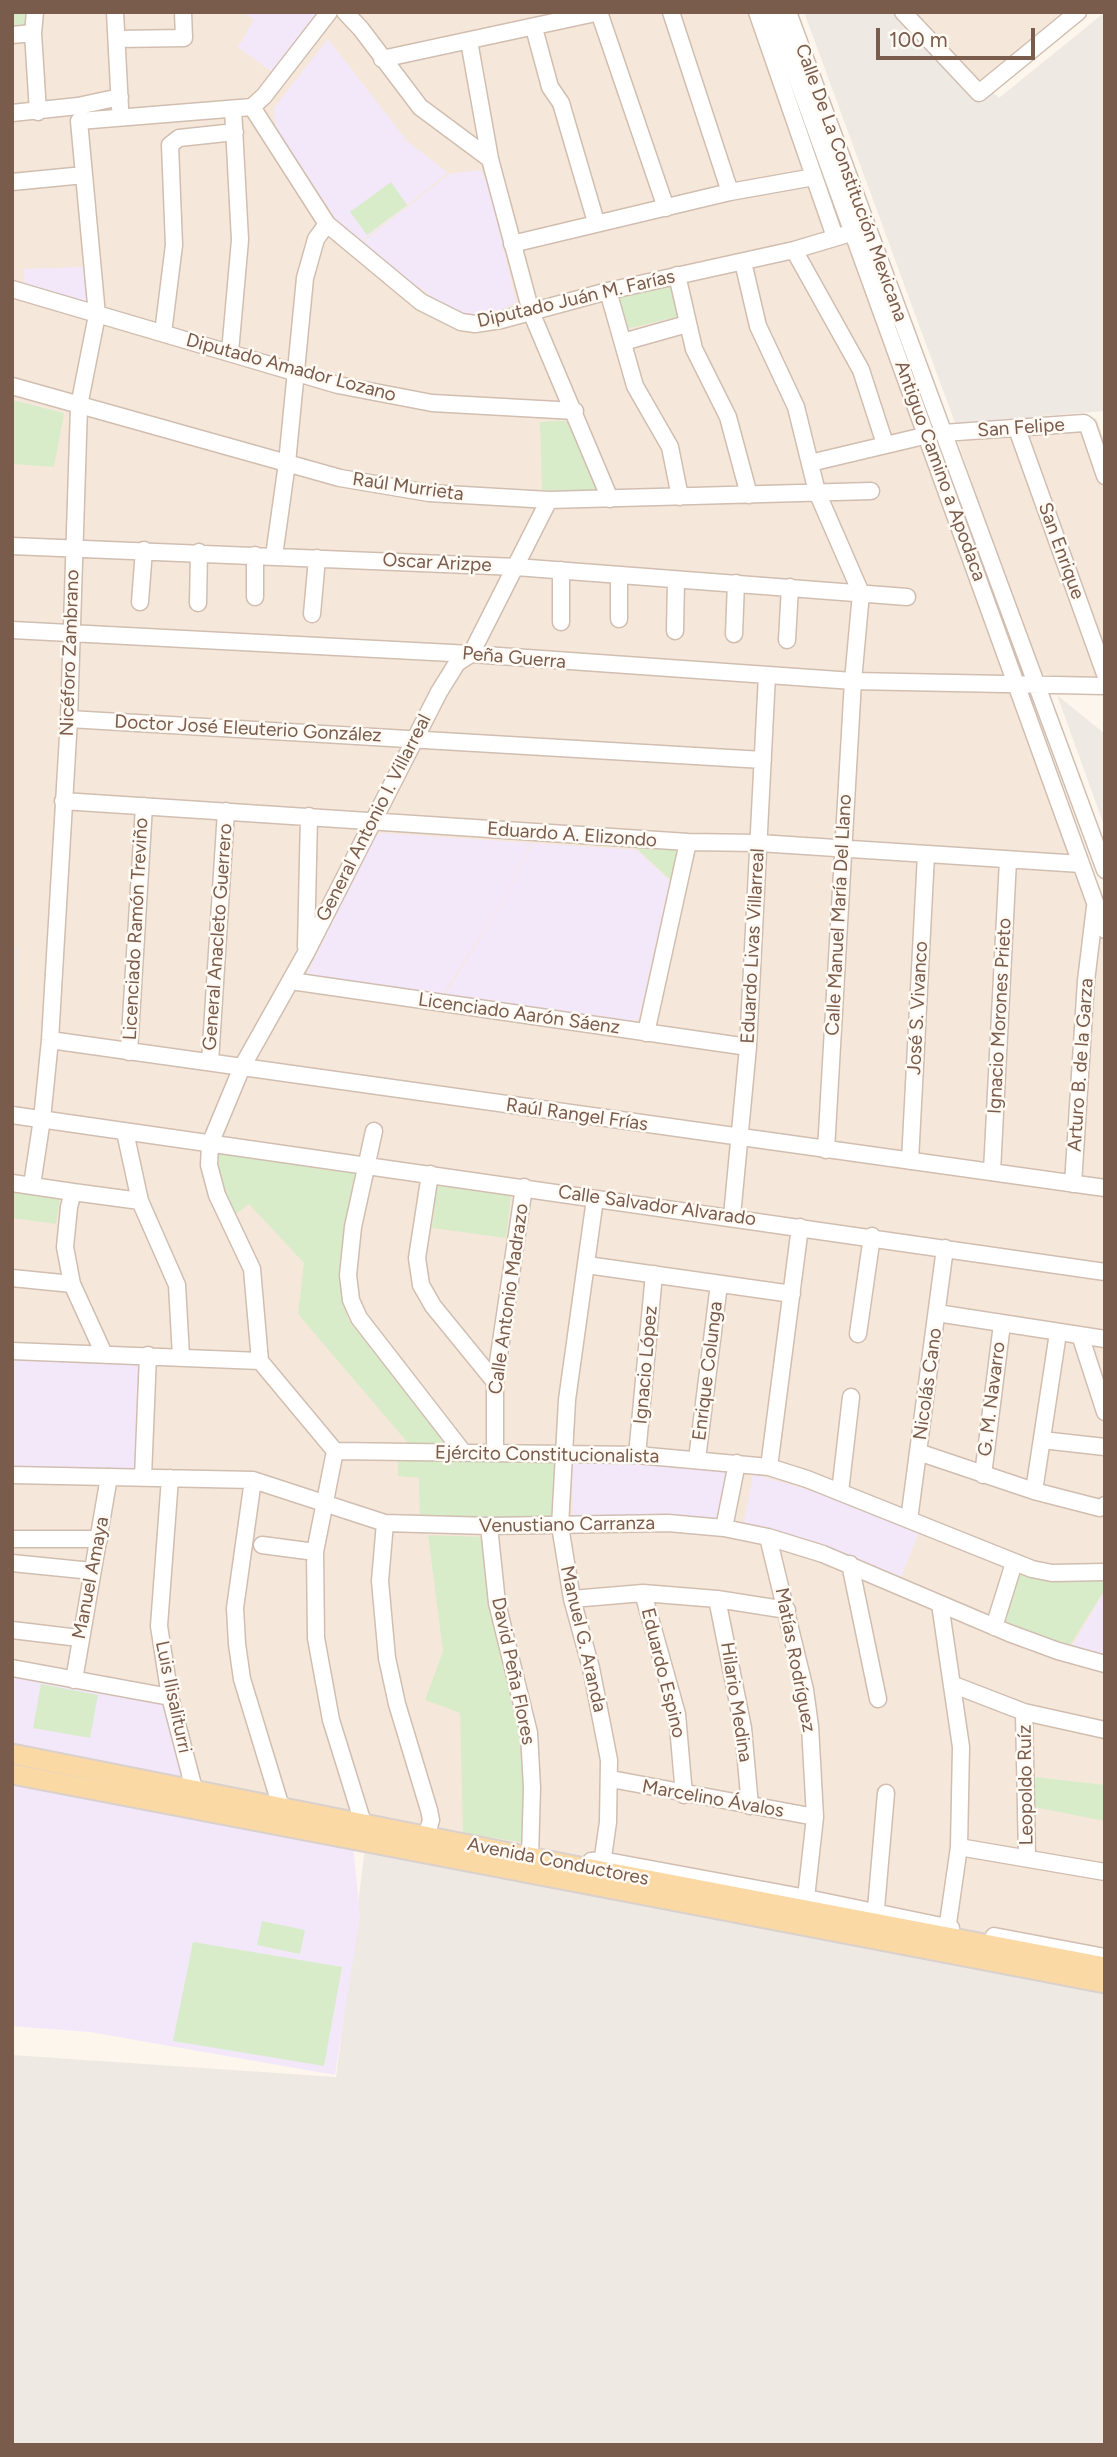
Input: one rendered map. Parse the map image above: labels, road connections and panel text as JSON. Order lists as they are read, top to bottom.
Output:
{
  "streets": {
    "main road": ["Avenida Conductores"],
    "street": [
      "Calle De La Constitución Mexicana",
      "Diputado Juán M. Farías",
      "Diputado Amador Lozano",
      "San Felipe",
      "Antiguo Camino a Apodaca",
      "Raúl Murrieta",
      "San Enrique",
      "Oscar Arizpe",
      "Nicéforo Zambrano",
      "Peña Guerra",
      "Doctor José Eleuterio González",
      "General Antonio I. Villarreal",
      "Eduardo A. Elizondo",
      "Calle Manuel María Del Llano",
      "Licenciado Ramón Treviño",
      "General Anacleto Guerrero",
      "Eduardo Livas Villarreal",
      "José S. Vivanco",
      "Licenciado Aarón Sáenz",
      "Ignacio Morones Prieto",
      "Arturo B. de la Garza",
      "Raúl Rangel Frías",
      "Calle Salvador Alvarado",
      "Calle Antonio Madrazo",
      "Ignacio López",
      "Enrique Colunga",
      "Nicolás Cano",
      "G. M. Navarro",
      "Ejército Constitucionalista",
      "Venustiano Carranza",
      "Manuel Amaya",
      "Manuel G. Aranda",
      "Matías Rodríguez",
      "David Peña Flores",
      "Eduardo Espino",
      "Luis Ilisaliturri",
      "Hilario Medina",
      "Leopoldo Ruíz",
      "Marcelino Ávalos"
    ]
  },
  "crossings": [
    ["Calle De La Constitución Mexicana", "Diputado Juán M. Farías"],
    ["Calle De La Constitución Mexicana", "Antiguo Camino a Apodaca"],
    ["Diputado Juán M. Farías", "Antiguo Camino a Apodaca"],
    ["Diputado Amador Lozano", "Nicéforo Zambrano"],
    ["San Felipe", "Antiguo Camino a Apodaca"],
    ["San Felipe", "San Enrique"],
    ["Antiguo Camino a Apodaca", "Peña Guerra"],
    ["Antiguo Camino a Apodaca", "Eduardo A. Elizondo"],
    ["Antiguo Camino a Apodaca", "Arturo B. de la Garza"],
    ["Raúl Murrieta", "Nicéforo Zambrano"],
    ["Raúl Murrieta", "General Antonio I. Villarreal"],
    ["Oscar Arizpe", "Nicéforo Zambrano"],
    ["Oscar Arizpe", "General Antonio I. Villarreal"],
    ["Oscar Arizpe", "Calle Manuel María Del Llano"],
    ["Nicéforo Zambrano", "Peña Guerra"],
    ["Nicéforo Zambrano", "Doctor José Eleuterio González"],
    ["Nicéforo Zambrano", "Eduardo A. Elizondo"],
    ["Nicéforo Zambrano", "Raúl Rangel Frías"],
    ["Nicéforo Zambrano", "Calle Salvador Alvarado"],
    ["Peña Guerra", "General Antonio I. Villarreal"],
    ["Peña Guerra", "Calle Manuel María Del Llano"],
    ["Peña Guerra", "Eduardo Livas Villarreal"],
    ["Doctor José Eleuterio González", "General Antonio I. Villarreal"],
    ["Doctor José Eleuterio González", "Eduardo Livas Villarreal"],
    ["General Antonio I. Villarreal", "Eduardo A. Elizondo"],
    ["General Antonio I. Villarreal", "Licenciado Aarón Sáenz"],
    ["General Antonio I. Villarreal", "Raúl Rangel Frías"],
    ["General Antonio I. Villarreal", "Calle Salvador Alvarado"],
    ["Eduardo A. Elizondo", "Calle Manuel María Del Llano"],
    ["Eduardo A. Elizondo", "Licenciado Ramón Treviño"],
    ["Eduardo A. Elizondo", "General Anacleto Guerrero"],
    ["Eduardo A. Elizondo", "Eduardo Livas Villarreal"],
    ["Eduardo A. Elizondo", "José S. Vivanco"],
    ["Eduardo A. Elizondo", "Ignacio Morones Prieto"],
    ["Calle Manuel María Del Llano", "Raúl Rangel Frías"],
    ["Licenciado Ramón Treviño", "Raúl Rangel Frías"],
    ["General Anacleto Guerrero", "Raúl Rangel Frías"],
    ["Eduardo Livas Villarreal", "Licenciado Aarón Sáenz"],
    ["Eduardo Livas Villarreal", "Raúl Rangel Frías"],
    ["Eduardo Livas Villarreal", "Calle Salvador Alvarado"],
    ["José S. Vivanco", "Raúl Rangel Frías"],
    ["Ignacio Morones Prieto", "Raúl Rangel Frías"],
    ["Arturo B. de la Garza", "Raúl Rangel Frías"],
    ["Calle Salvador Alvarado", "Calle Antonio Madrazo"],
    ["Calle Salvador Alvarado", "Nicolás Cano"],
    ["Calle Salvador Alvarado", "Manuel G. Aranda"],
    ["Calle Antonio Madrazo", "Ejército Constitucionalista"],
    ["Ignacio López", "Ejército Constitucionalista"],
    ["Enrique Colunga", "Ejército Constitucionalista"],
    ["Nicolás Cano", "Ejército Constitucionalista"],
    ["Ejército Constitucionalista", "Manuel G. Aranda"],
    ["Venustiano Carranza", "Manuel Amaya"],
    ["Venustiano Carranza", "Manuel G. Aranda"],
    ["Venustiano Carranza", "Matías Rodríguez"],
    ["Venustiano Carranza", "David Peña Flores"],
    ["Venustiano Carranza", "Luis Ilisaliturri"],
    ["Manuel G. Aranda", "Marcelino Ávalos"],
    ["Manuel G. Aranda", "Avenida Conductores"],
    ["Matías Rodríguez", "Marcelino Ávalos"],
    ["Matías Rodríguez", "Avenida Conductores"],
    ["David Peña Flores", "Avenida Conductores"],
    ["Eduardo Espino", "Marcelino Ávalos"],
    ["Luis Ilisaliturri", "Avenida Conductores"],
    ["Hilario Medina", "Marcelino Ávalos"]
  ],
  "scale_bar": "100 m"
}
